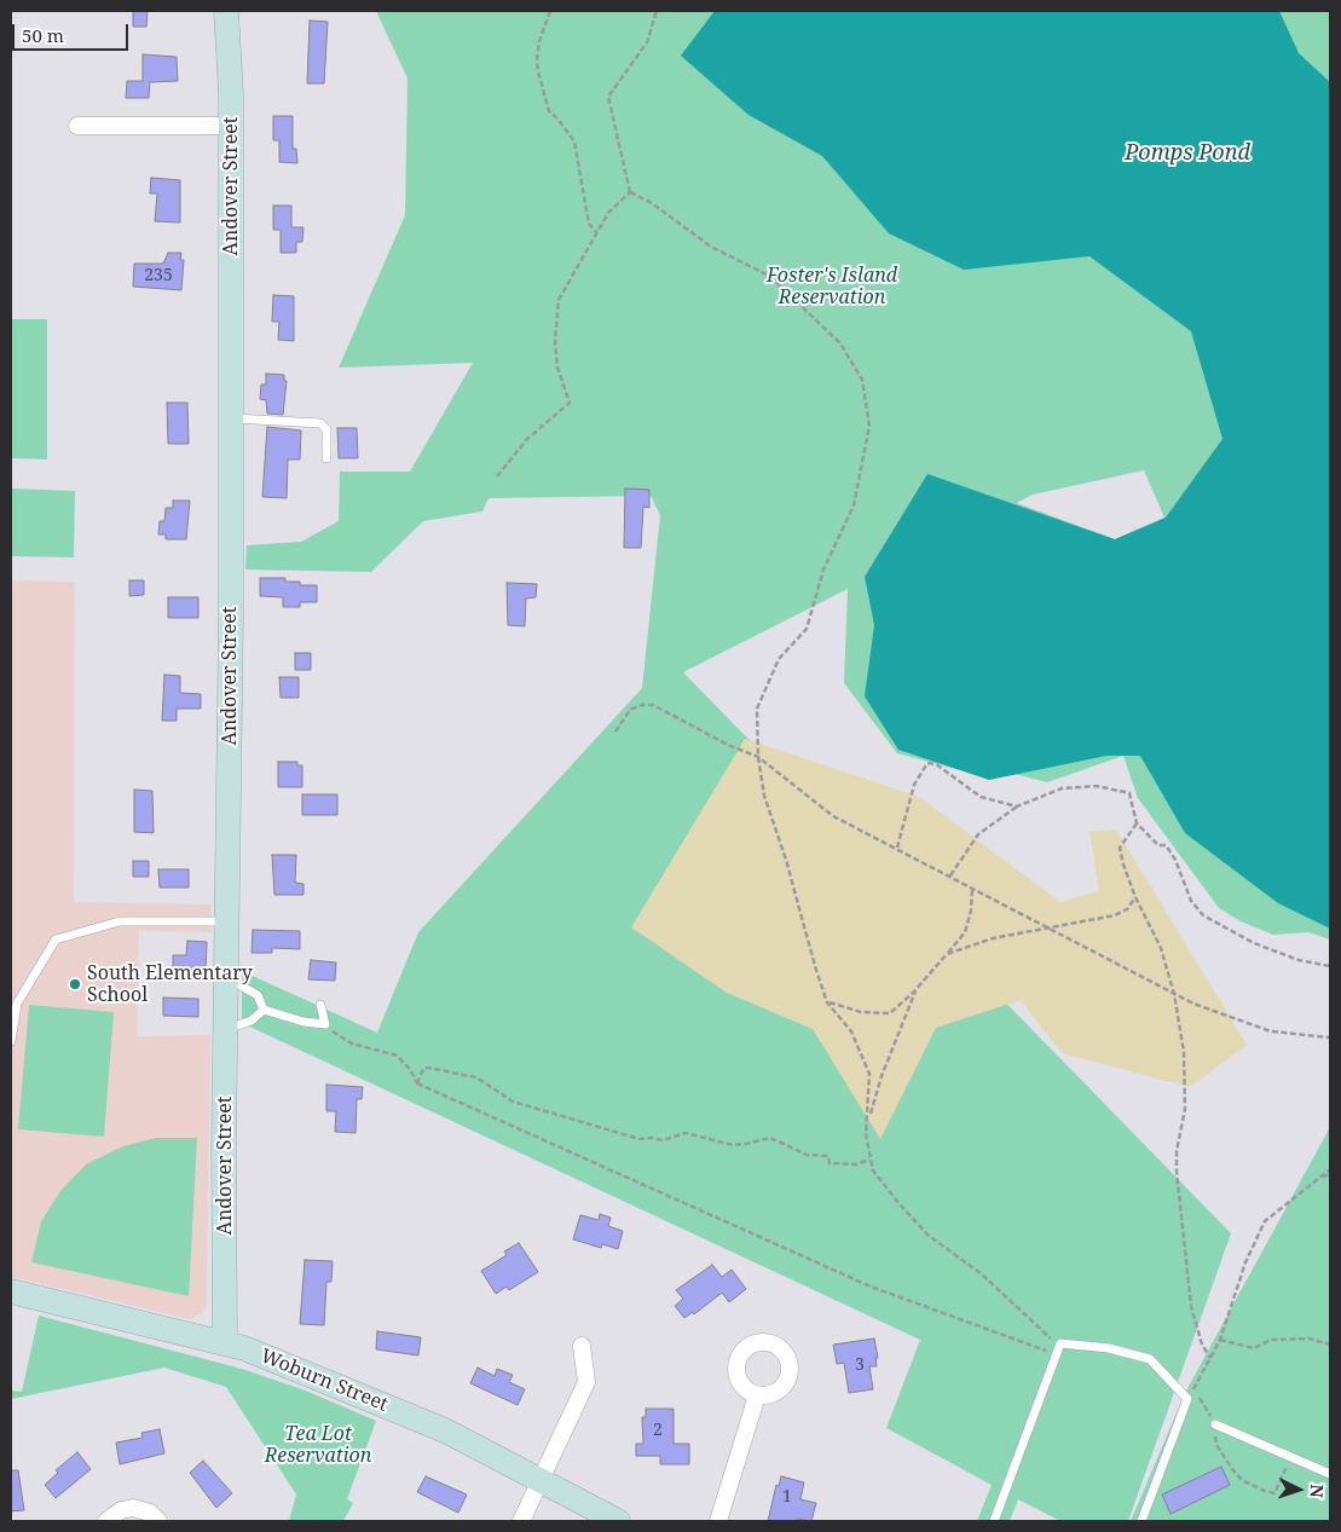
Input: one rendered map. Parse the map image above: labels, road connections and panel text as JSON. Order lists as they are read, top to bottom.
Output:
{
  "streets": {
    "street": ["Andover Street", "Woburn Street"]
  },
  "crossings": [
    ["Andover Street", "Woburn Street"]
  ],
  "water": ["Pomps Pond"],
  "parks": ["Foster's Island Reservation", "Tea Lot Reservation"],
  "places": ["South Elementary School"],
  "house_numbers": [
    "235",
    "3",
    "2",
    "1"
  ],
  "scale_bar": "50 m",
  "north": "right"
}
